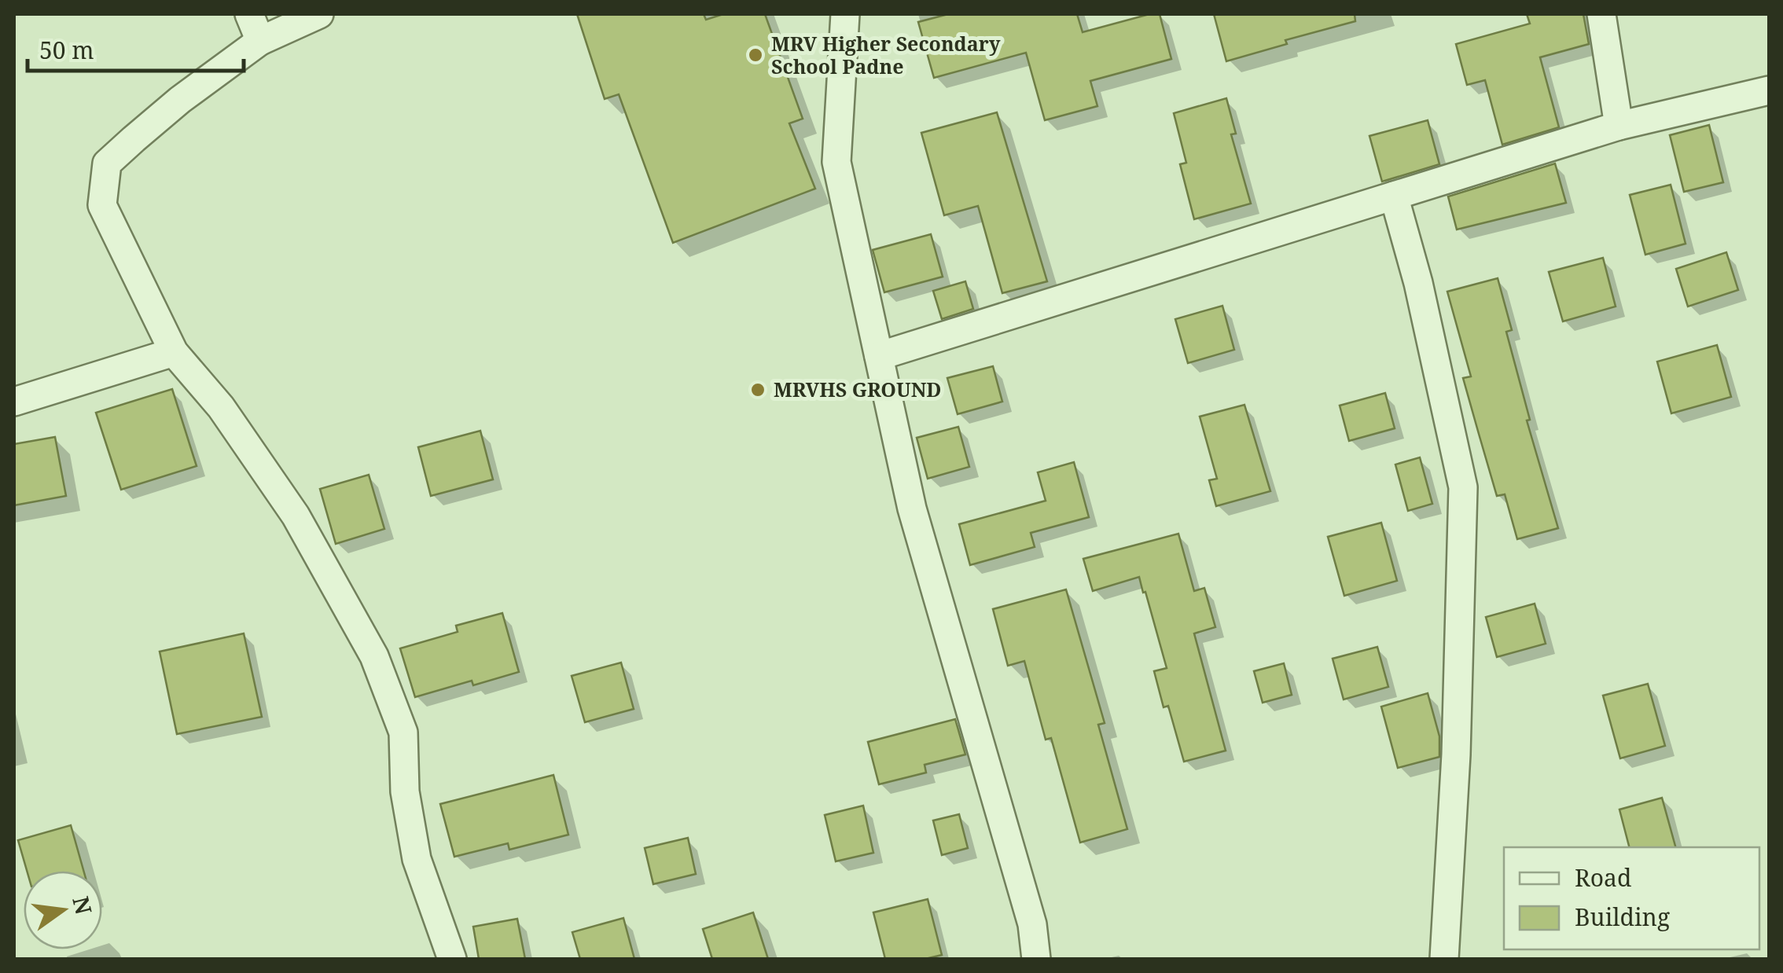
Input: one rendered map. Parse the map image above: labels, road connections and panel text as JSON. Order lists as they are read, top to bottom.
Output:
{
  "places": ["MRV Higher Secondary School Padne", "MRVHS GROUND"],
  "legend": ["Road", "Building"],
  "scale_bar": "50 m",
  "north": "right"
}
